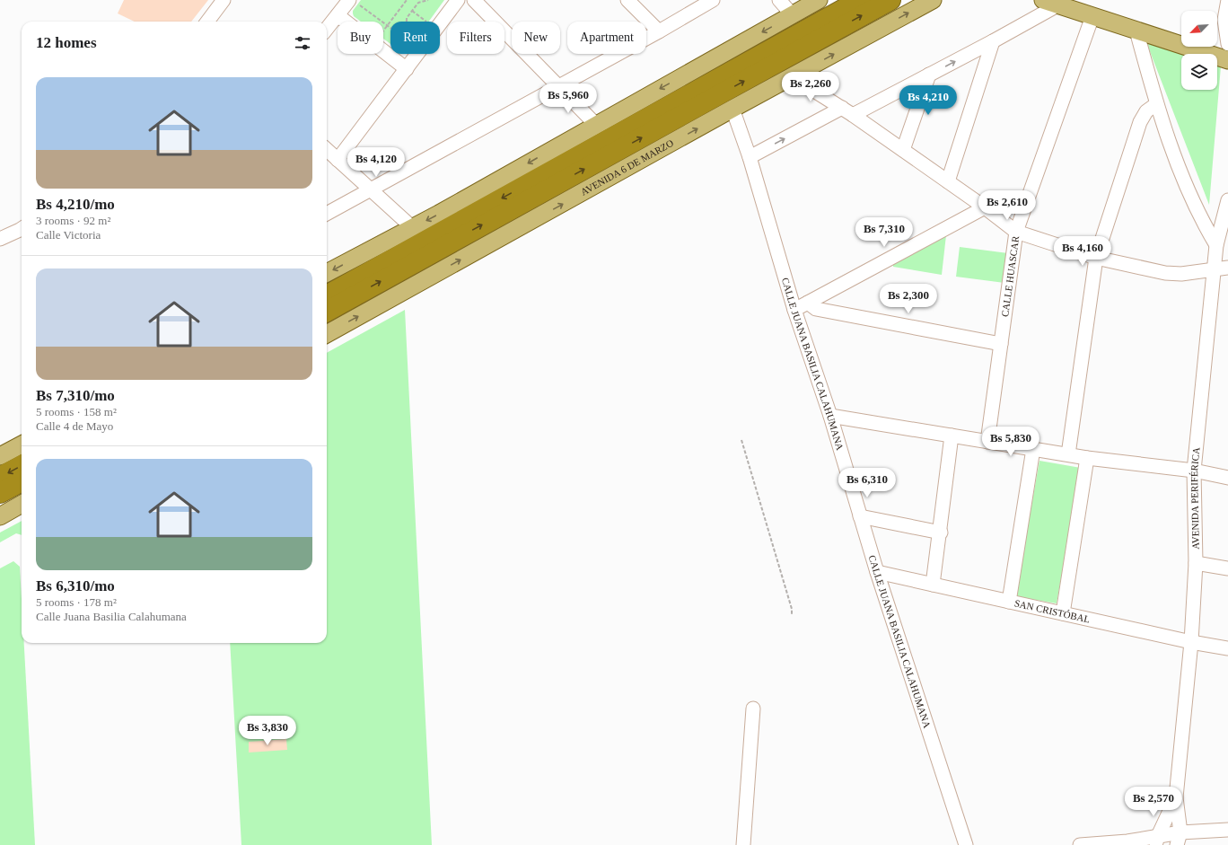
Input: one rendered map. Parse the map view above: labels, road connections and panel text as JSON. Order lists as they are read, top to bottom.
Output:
{
  "streets": {
    "highway": ["AVENIDA 6 DE MARZO"],
    "street": [
      "CALLE HUASCAR",
      "CALLE JUANA BASILIA CALAHUMANA",
      "AVENIDA PERIFÉRICA",
      "SAN CRISTÓBAL"
    ]
  },
  "crossings": [
    ["AVENIDA 6 DE MARZO", "CALLE JUANA BASILIA CALAHUMANA"],
    ["CALLE JUANA BASILIA CALAHUMANA", "SAN CRISTÓBAL"],
    ["AVENIDA PERIFÉRICA", "SAN CRISTÓBAL"]
  ],
  "north": "bottom left",
  "page": {
    "chip": [
      "Buy",
      "Rent",
      "Filters",
      "New",
      "Apartment"
    ],
    "heading": "12 homes",
    "list": [
      {
        "name": "Bs 4,210/mo",
        "note": "3 rooms · 92 m² · Calle Victoria"
      },
      {
        "name": "Bs 7,310/mo",
        "note": "5 rooms · 158 m² · Calle 4 de Mayo"
      },
      {
        "name": "Bs 6,310/mo",
        "note": "5 rooms · 178 m² · Calle Juana Basilia Calahumana"
      }
    ],
    "price": [
      "Bs 2,260",
      "Bs 5,960",
      "Bs 4,210",
      "Bs 4,120",
      "Bs 2,610",
      "Bs 7,310",
      "Bs 4,160",
      "Bs 2,300",
      "Bs 5,830",
      "Bs 6,310",
      "Bs 3,830",
      "Bs 2,570"
    ]
  }
}
